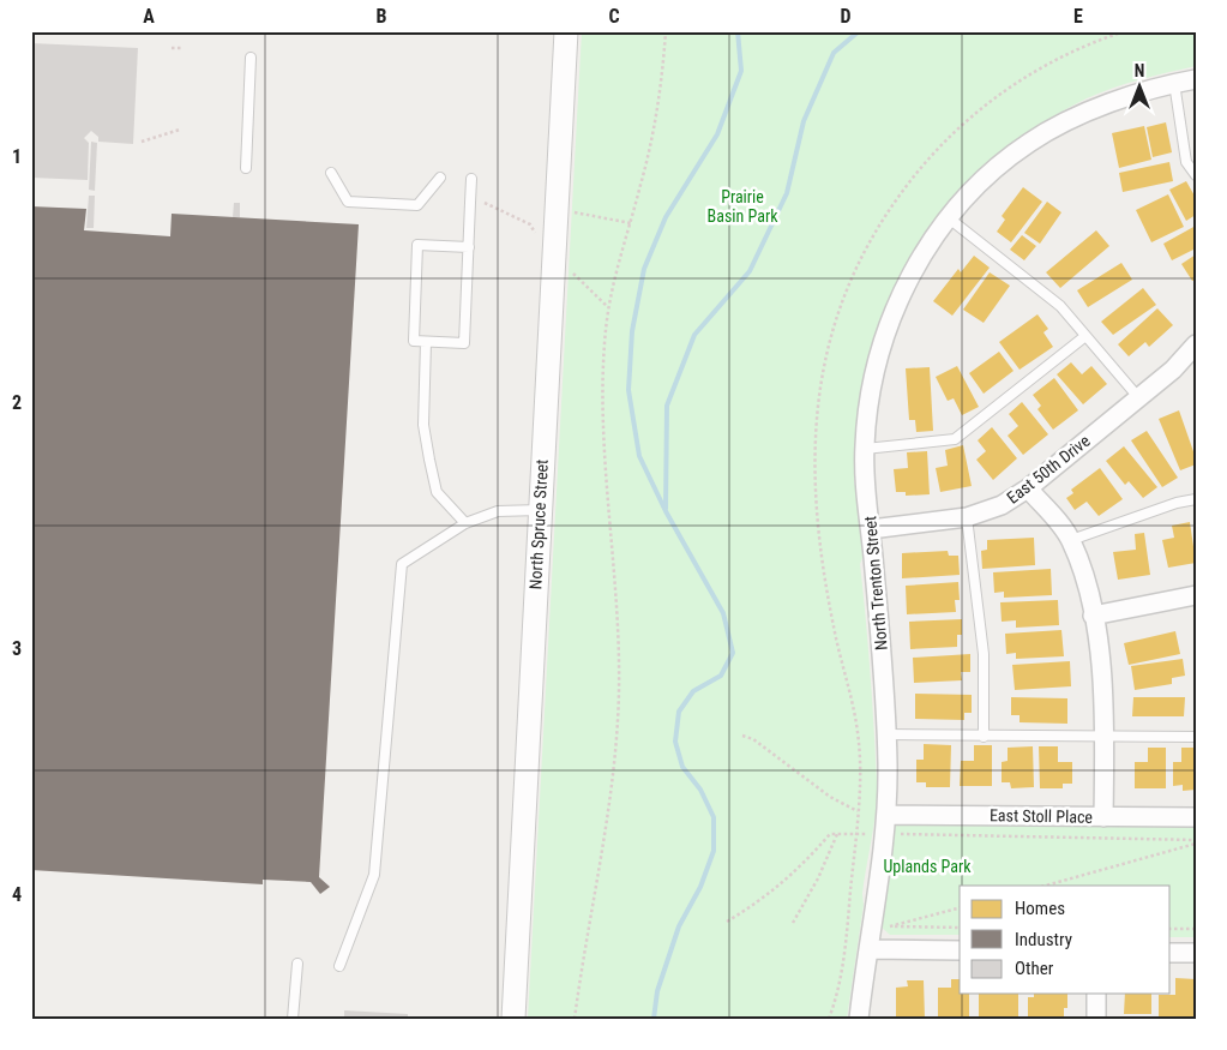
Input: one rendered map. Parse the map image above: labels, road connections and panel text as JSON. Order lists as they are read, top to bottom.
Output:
{
  "streets": {
    "street": [
      "East 50th Drive",
      "North Spruce Street",
      "North Trenton Street",
      "East Stoll Place"
    ]
  },
  "crossings": [
    ["East 50th Drive", "North Trenton Street"],
    ["North Trenton Street", "East Stoll Place"]
  ],
  "parks": ["Prairie Basin Park", "Uplands Park"],
  "legend": ["Homes", "Industry", "Other"],
  "north": "top",
  "grid": {
    "columns": [
      "A",
      "B",
      "C",
      "D",
      "E"
    ],
    "rows": [
      "1",
      "2",
      "3",
      "4"
    ]
  }
}
